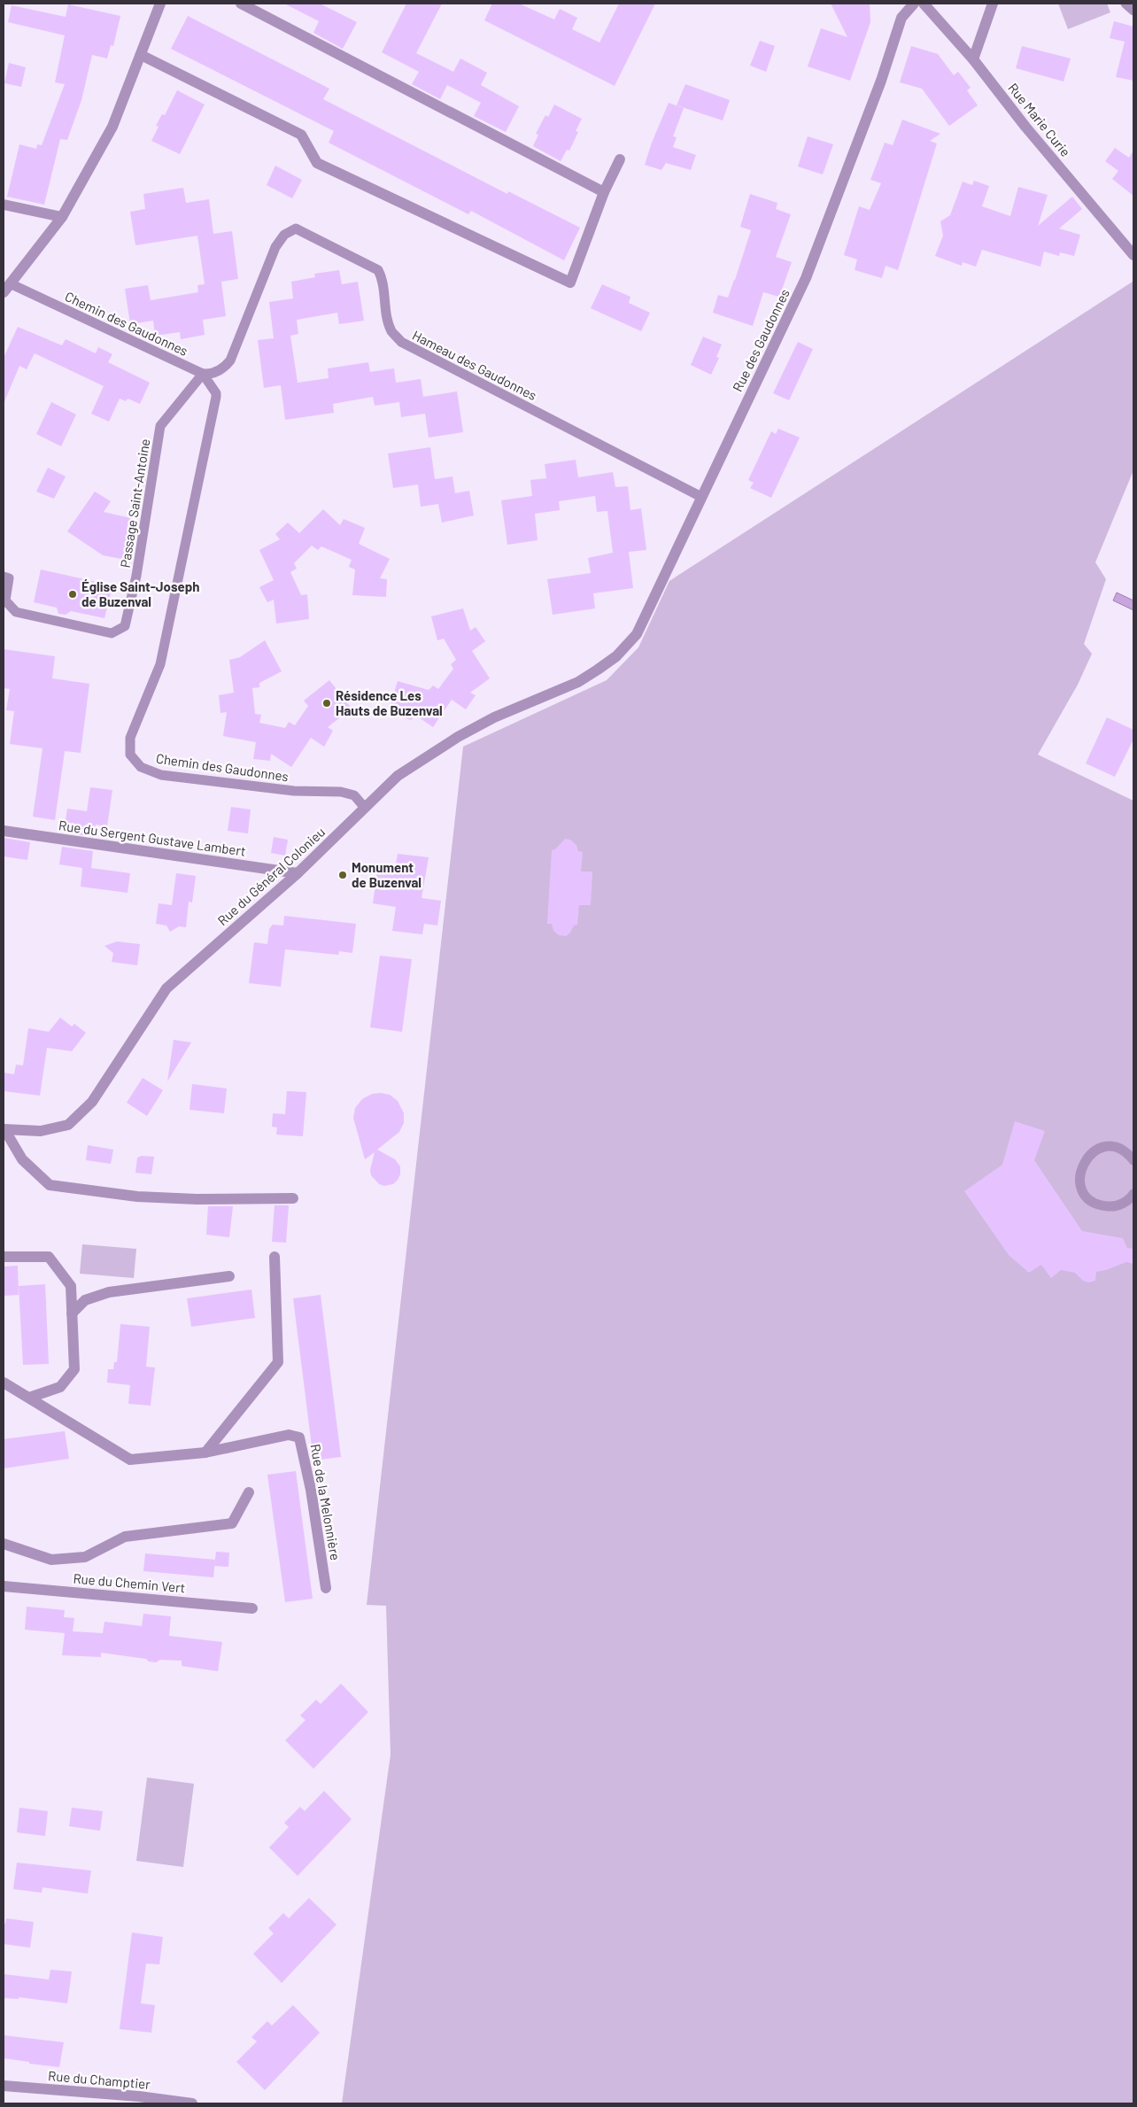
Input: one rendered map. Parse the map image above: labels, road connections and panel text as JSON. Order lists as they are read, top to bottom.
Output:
{
  "streets": {
    "street": [
      "Rue Marie Curie",
      "Rue des Gaudonnes",
      "Rue du Sergent Gustave Lambert",
      "Rue du Général Colonieu",
      "Rue de la Melonnière",
      "Rue du Chemin Vert",
      "Rue du Champtier"
    ],
    "lane": ["Chemin des Gaudonnes", "Hameau des Gaudonnes", "Passage Saint-Antoine"]
  },
  "crossings": [
    ["Chemin des Gaudonnes", "Hameau des Gaudonnes"],
    ["Chemin des Gaudonnes", "Passage Saint-Antoine"],
    ["Chemin des Gaudonnes", "Rue du Général Colonieu"],
    ["Rue des Gaudonnes", "Hameau des Gaudonnes"],
    ["Rue des Gaudonnes", "Rue du Général Colonieu"],
    ["Hameau des Gaudonnes", "Passage Saint-Antoine"],
    ["Rue du Sergent Gustave Lambert", "Rue du Général Colonieu"]
  ],
  "places": ["Église Saint-Joseph de Buzenval", "Résidence Les Hauts de Buzenval", "Monument de Buzenval"]
}
